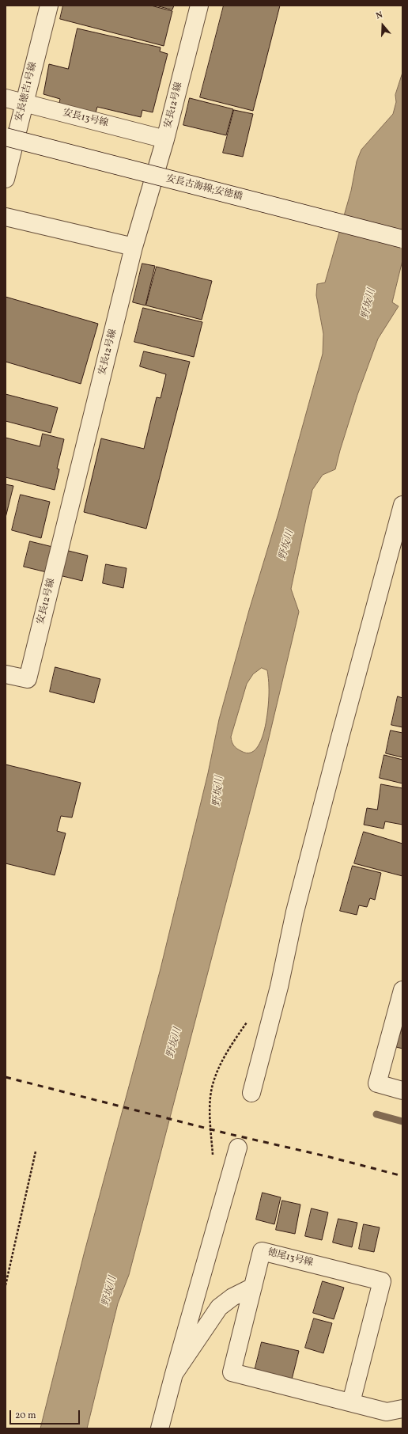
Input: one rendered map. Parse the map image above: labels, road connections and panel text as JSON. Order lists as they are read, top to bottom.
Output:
{
  "streets": {
    "street": [
      "安長徳吉1号線",
      "安長12号線",
      "安長13号線",
      "安長古海線;安徳橋",
      "徳尾13号線"
    ]
  },
  "crossings": [
    ["安長徳吉1号線", "安長13号線"],
    ["安長12号線", "安長13号線"]
  ],
  "water": ["野坂川"],
  "scale_bar": "20 m",
  "north": "top"
}
